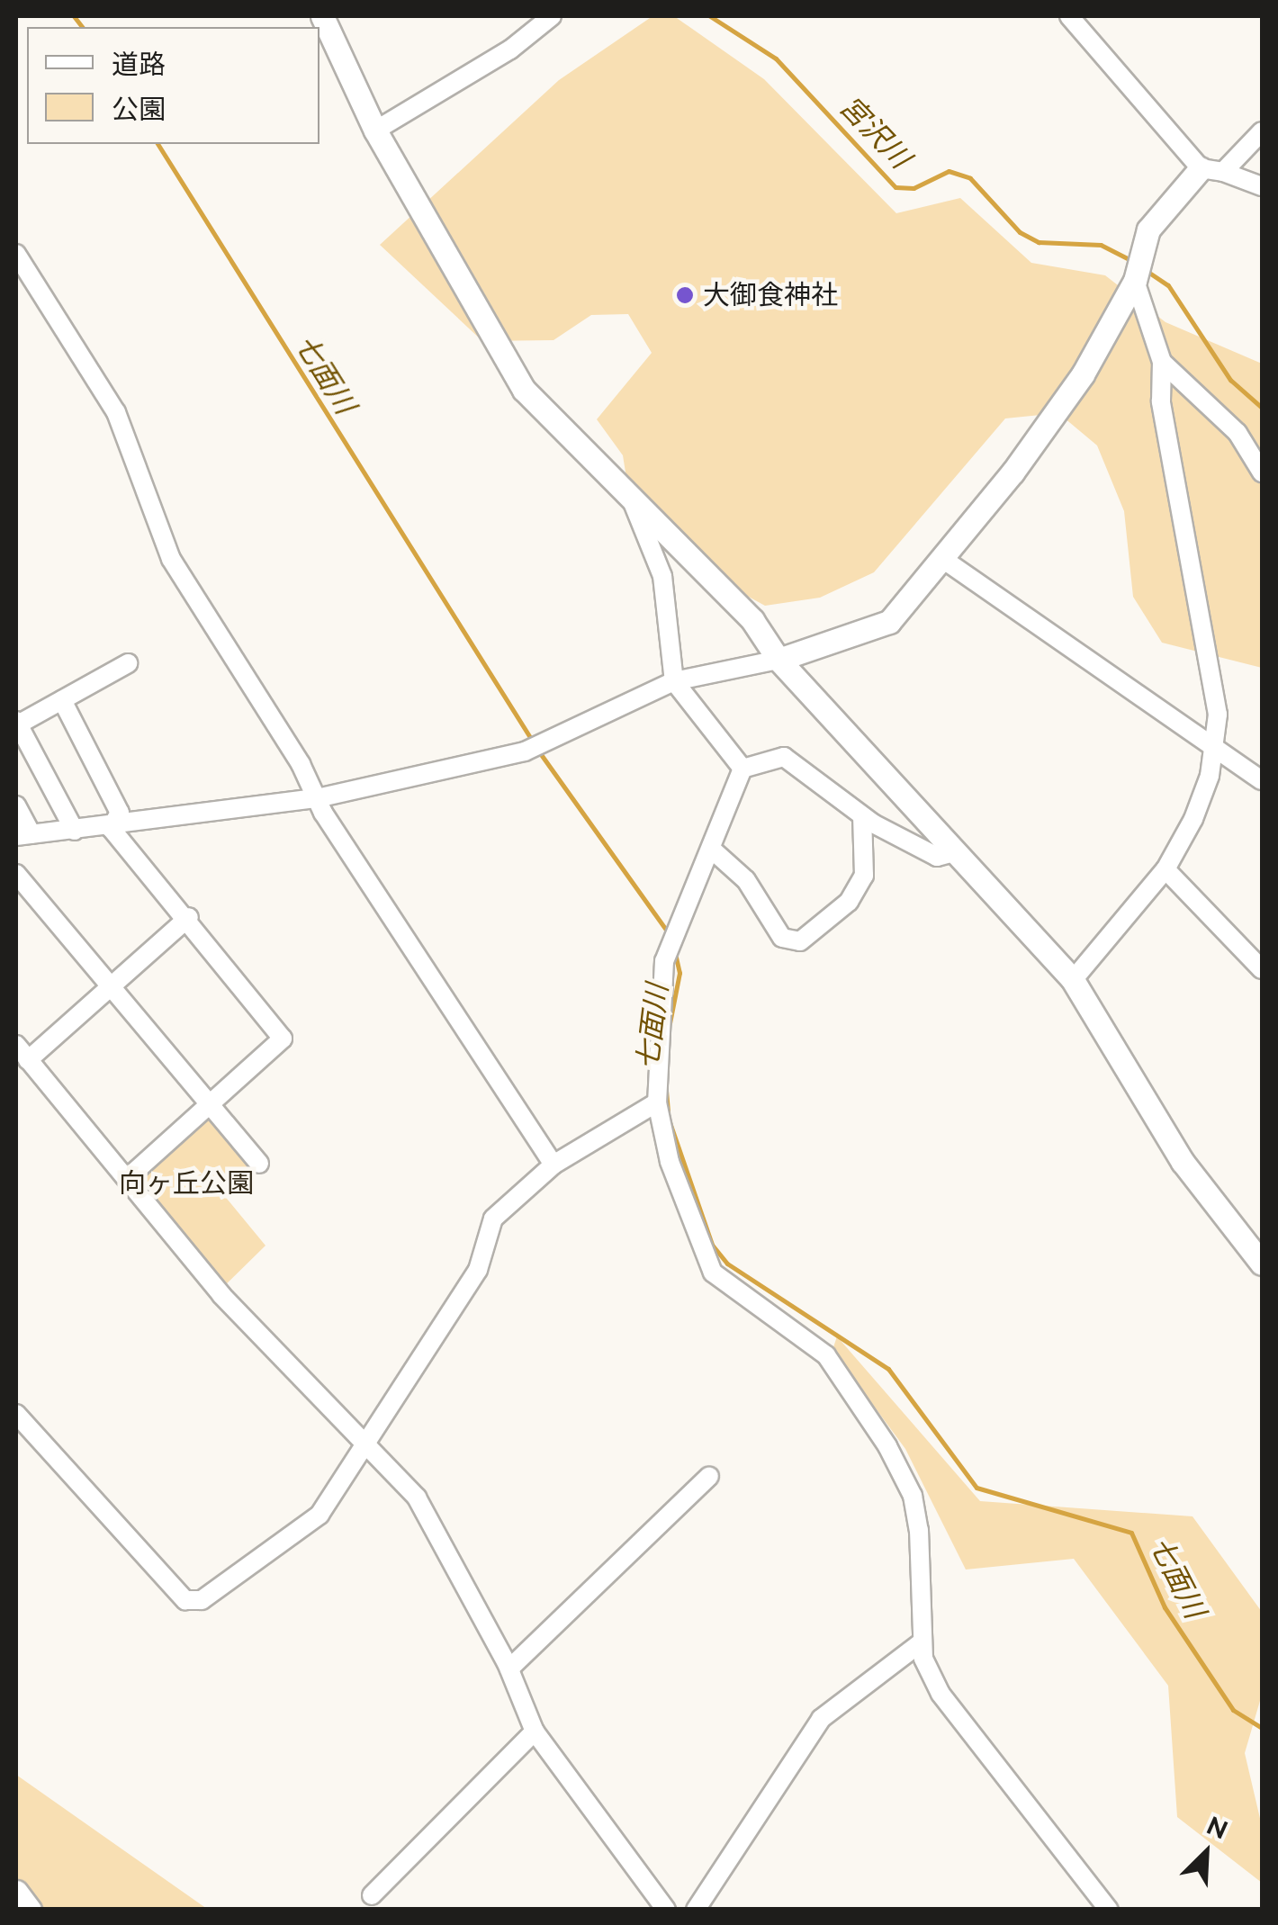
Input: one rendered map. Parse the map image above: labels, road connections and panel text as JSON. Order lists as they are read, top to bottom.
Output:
{
  "water": ["宮沢川", "七面川"],
  "parks": ["向ヶ丘公園"],
  "places": ["大御食神社"],
  "legend": ["道路", "公園"],
  "north": "top right"
}
